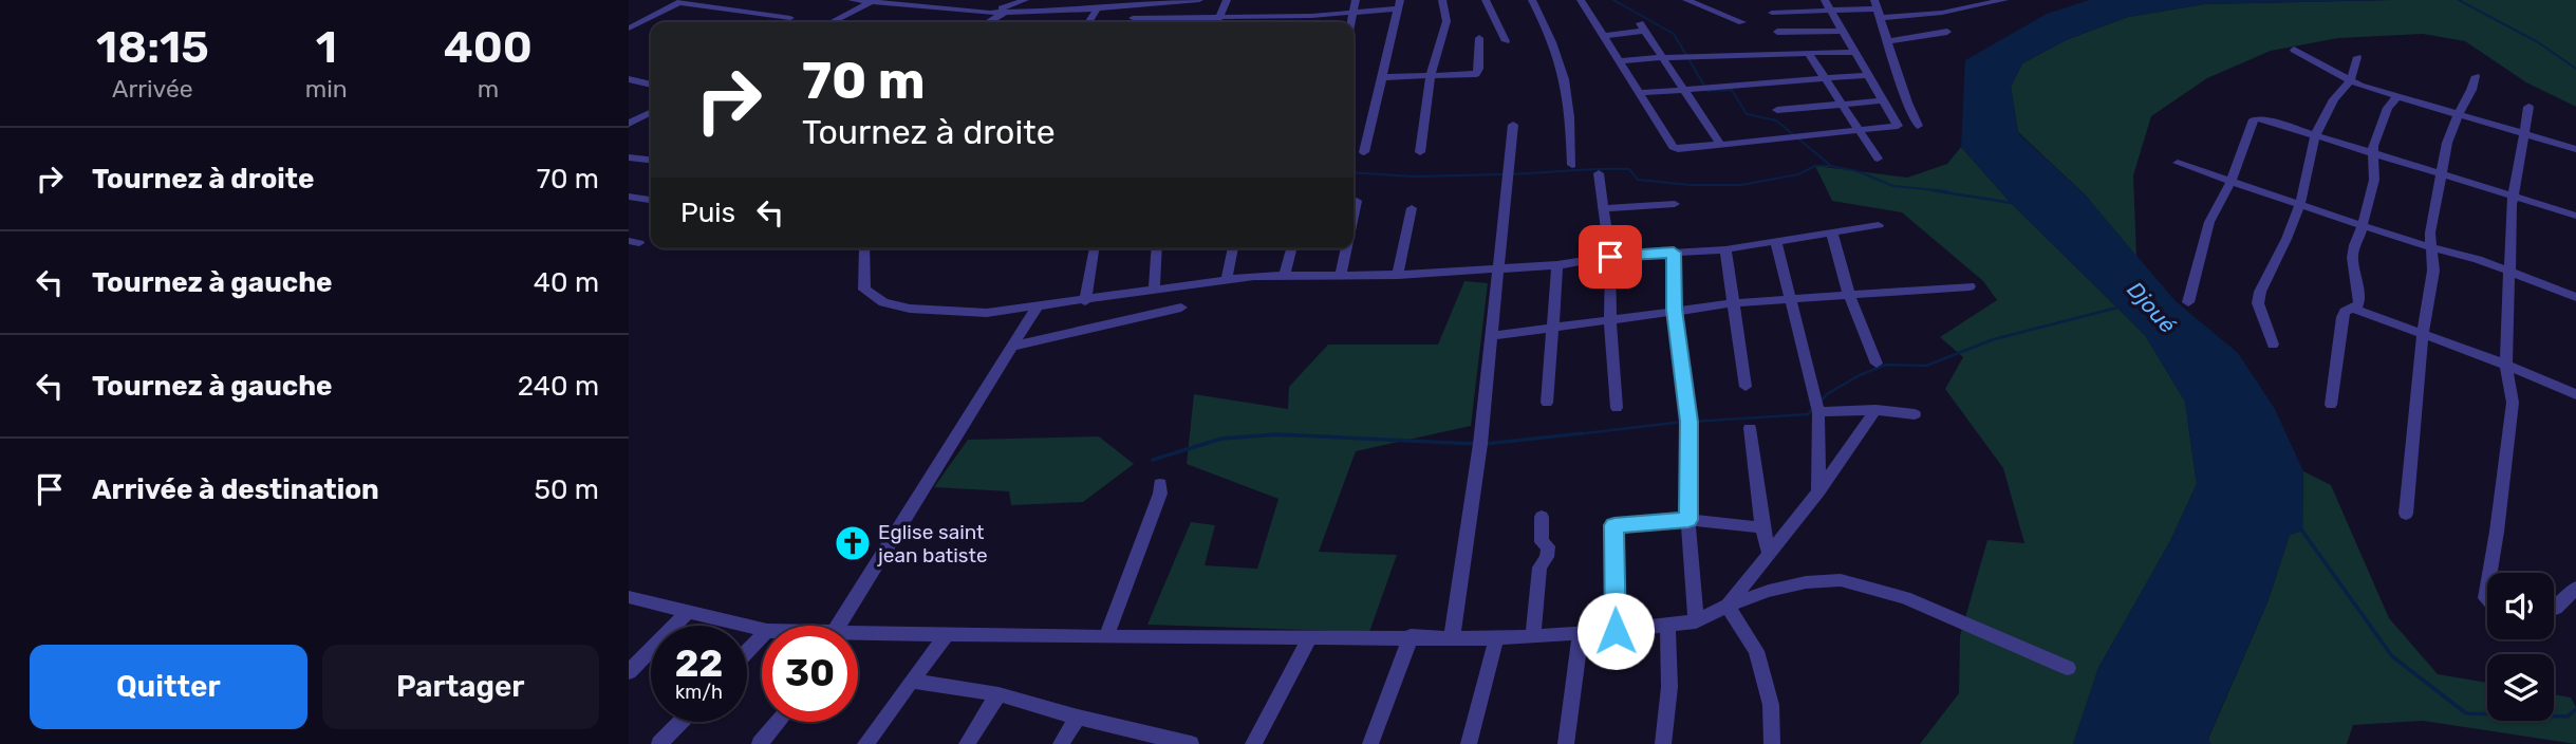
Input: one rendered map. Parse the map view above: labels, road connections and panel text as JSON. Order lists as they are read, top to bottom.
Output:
{
  "water": ["Djoué"],
  "places": {
    "church": ["Eglise saint jean batiste"]
  },
  "page": {
    "eta": [
      "18:15",
      "Arrivée",
      "1",
      "min",
      "400",
      "m"
    ],
    "turn": ["70 m", "Tournez à droite"],
    "list": [
      {
        "name": "Tournez à droite",
        "value": "70 m"
      },
      {
        "name": "Tournez à gauche",
        "value": "40 m"
      },
      {
        "name": "Tournez à gauche",
        "value": "240 m"
      },
      {
        "name": "Arrivée à destination",
        "value": "50 m"
      }
    ],
    "then": "Puis",
    "speed": "22 km/h",
    "limit": "30",
    "buttons": ["Quitter", "Partager"]
  }
}
